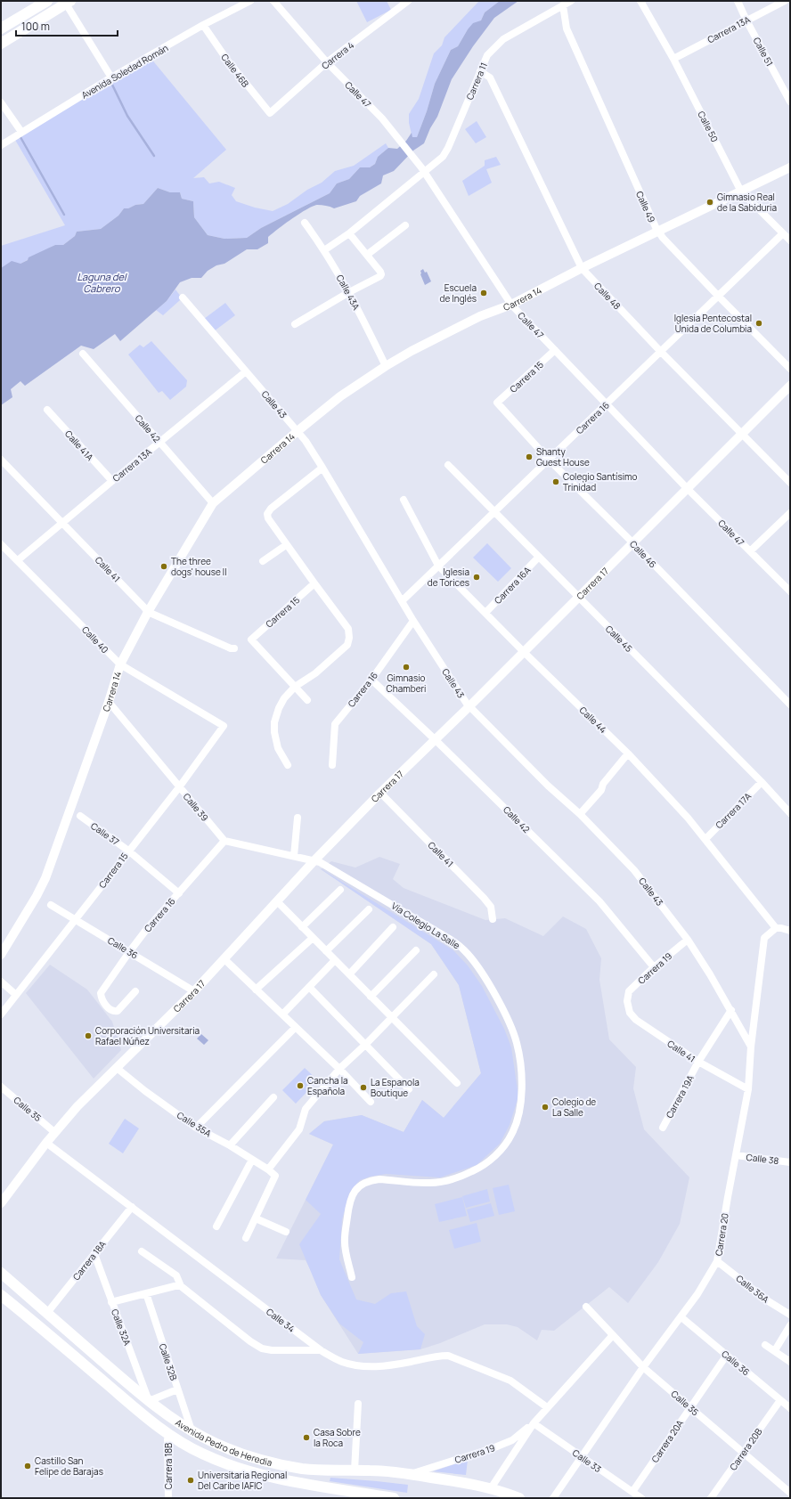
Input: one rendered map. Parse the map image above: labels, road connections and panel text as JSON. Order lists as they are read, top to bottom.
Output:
{
  "streets": {
    "highway": ["Avenida Pedro de Heredia"],
    "main road": ["Carrera 14", "Carrera 17"],
    "street": [
      "Carrera 13A",
      "Calle 51",
      "Carrera 4",
      "Calle 46B",
      "Avenida Soledad Román",
      "Carrera 11",
      "Calle 47",
      "Calle 50",
      "Calle 49",
      "Calle 43A",
      "Calle 48",
      "Carrera 15",
      "Calle 43",
      "Carrera 16",
      "Calle 42",
      "Calle 41A",
      "Calle 46",
      "Calle 41",
      "Carrera 16A",
      "Calle 45",
      "Calle 40",
      "Calle 44",
      "Calle 39",
      "Carrera 17A",
      "Calle 37",
      "Vía Colegio La Salle",
      "Calle 36",
      "Carrera 19",
      "Carrera 19A",
      "Calle 35",
      "Calle 35A",
      "Calle 38",
      "Carrera 20",
      "Carrera 18A",
      "Calle 36A",
      "Calle 34",
      "Calle 32A",
      "Calle 32B",
      "Carrera 20A",
      "Carrera 20B",
      "Calle 33",
      "Carrera 18B"
    ]
  },
  "crossings": [
    ["Carrera 13A", "Calle 51"],
    ["Carrera 13A", "Calle 50"],
    ["Carrera 13A", "Calle 43"],
    ["Carrera 13A", "Calle 42"],
    ["Carrera 13A", "Calle 41A"],
    ["Carrera 13A", "Calle 41"],
    ["Carrera 13A", "Calle 40"],
    ["Carrera 4", "Calle 46B"],
    ["Carrera 4", "Calle 47"],
    ["Calle 46B", "Avenida Soledad Román"],
    ["Carrera 11", "Calle 47"],
    ["Carrera 11", "Calle 49"],
    ["Carrera 11", "Calle 43A"],
    ["Carrera 11", "Calle 48"],
    ["Calle 47", "Carrera 14"],
    ["Calle 47", "Carrera 15"],
    ["Calle 47", "Carrera 16"],
    ["Calle 47", "Carrera 17"],
    ["Calle 50", "Carrera 14"],
    ["Calle 50", "Carrera 16"],
    ["Calle 49", "Carrera 14"],
    ["Calle 49", "Carrera 16"],
    ["Calle 43A", "Carrera 14"],
    ["Calle 48", "Carrera 14"],
    ["Calle 48", "Carrera 16"],
    ["Calle 48", "Carrera 17"],
    ["Carrera 14", "Calle 43"],
    ["Carrera 14", "Calle 42"],
    ["Carrera 14", "Calle 41"],
    ["Carrera 14", "Calle 40"],
    ["Carrera 14", "Calle 39"],
    ["Carrera 15", "Calle 46"],
    ["Carrera 15", "Calle 40"],
    ["Carrera 15", "Calle 39"],
    ["Carrera 15", "Calle 37"],
    ["Carrera 15", "Calle 36"],
    ["Calle 43", "Carrera 16"],
    ["Calle 43", "Carrera 17"],
    ["Calle 43", "Carrera 19"],
    ["Calle 43", "Carrera 19A"],
    ["Calle 43", "Carrera 20"],
    ["Carrera 16", "Calle 42"],
    ["Carrera 16", "Calle 46"],
    ["Carrera 16", "Calle 45"],
    ["Carrera 16", "Calle 44"],
    ["Carrera 16", "Calle 39"],
    ["Carrera 16", "Calle 37"],
    ["Carrera 16", "Calle 36"],
    ["Calle 42", "Carrera 17"],
    ["Calle 42", "Carrera 19"],
    ["Calle 46", "Carrera 17"],
    ["Calle 41", "Carrera 17"],
    ["Calle 41", "Carrera 19"],
    ["Calle 41", "Carrera 19A"],
    ["Calle 41", "Carrera 20"],
    ["Carrera 17", "Calle 45"],
    ["Carrera 17", "Calle 44"],
    ["Carrera 17", "Vía Colegio La Salle"],
    ["Carrera 17", "Calle 36"],
    ["Carrera 17", "Calle 35"],
    ["Carrera 17", "Calle 35A"],
    ["Carrera 17", "Calle 34"],
    ["Carrera 16A", "Calle 45"],
    ["Carrera 16A", "Calle 44"],
    ["Calle 45", "Carrera 17A"],
    ["Calle 44", "Carrera 17A"],
    ["Calle 44", "Carrera 20"],
    ["Calle 36", "Carrera 20"],
    ["Calle 36", "Carrera 20A"],
    ["Calle 36", "Carrera 20B"],
    ["Carrera 19", "Calle 35"],
    ["Carrera 19", "Calle 34"],
    ["Carrera 19", "Avenida Pedro de Heredia"],
    ["Carrera 19", "Calle 33"],
    ["Calle 35", "Carrera 20"],
    ["Calle 35", "Carrera 20A"],
    ["Calle 35", "Carrera 20B"],
    ["Calle 38", "Carrera 20"],
    ["Carrera 20", "Calle 36A"],
    ["Carrera 20", "Calle 33"],
    ["Carrera 18A", "Calle 34"],
    ["Carrera 18A", "Calle 32A"],
    ["Carrera 18A", "Avenida Pedro de Heredia"],
    ["Calle 32A", "Avenida Pedro de Heredia"],
    ["Calle 32B", "Avenida Pedro de Heredia"],
    ["Avenida Pedro de Heredia", "Carrera 18B"],
    ["Carrera 20A", "Calle 33"]
  ],
  "water": ["Laguna del Cabrero"],
  "places": [
    "Gimnasio Real de la Sabiduria",
    "Escuela de Inglés",
    "Iglesia Pentecostal Unida de Columbia",
    "Shanty Guest House",
    "Colegio Santísimo Trinidad",
    "The three dogs' house II",
    "Iglesia de Torices",
    "Gimnasio Chamberi",
    "Corporación Universitaria Rafael Núñez",
    "Cancha la Española",
    "La Espanola Boutique",
    "Colegio de La Salle",
    "Casa Sobre la Roca",
    "Castillo San Felipe de Barajas",
    "Universitaria Regional Del Caribe IAFIC"
  ],
  "scale_bar": "100 m"
}
